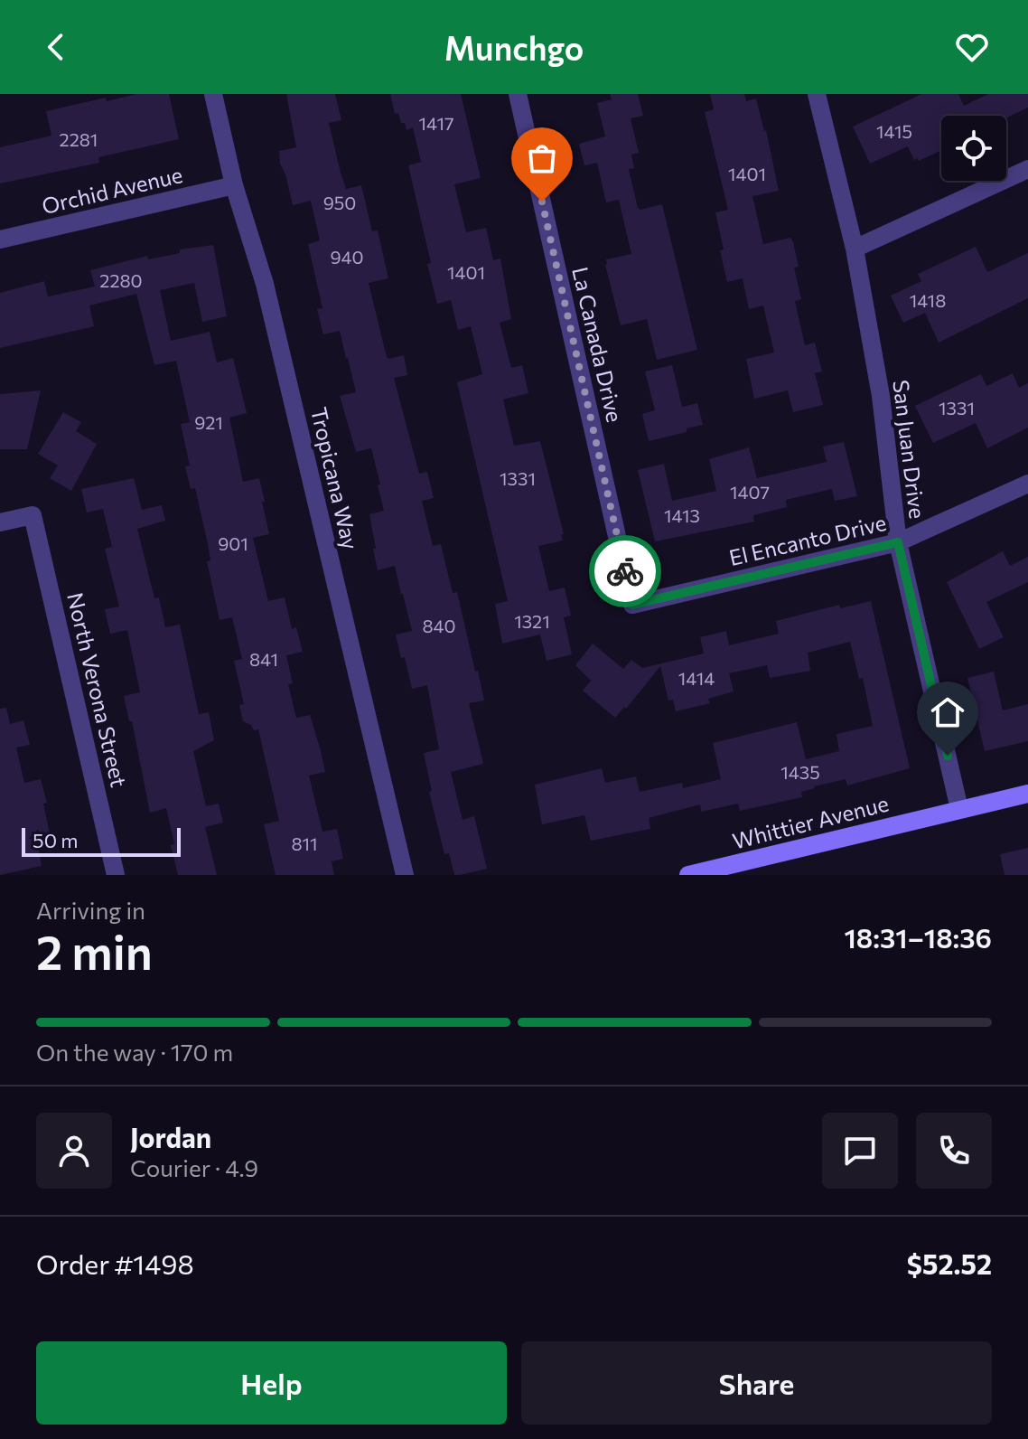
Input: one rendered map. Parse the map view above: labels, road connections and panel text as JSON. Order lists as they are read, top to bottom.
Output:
{
  "streets": {
    "street": [
      "Orchid Avenue",
      "La Canada Drive",
      "San Juan Drive",
      "Tropicana Way",
      "El Encanto Drive",
      "North Verona Street",
      "Whittier Avenue"
    ]
  },
  "crossings": [
    ["Orchid Avenue", "Tropicana Way"],
    ["La Canada Drive", "El Encanto Drive"],
    ["San Juan Drive", "El Encanto Drive"],
    ["San Juan Drive", "Whittier Avenue"]
  ],
  "house_numbers": [
    "1417",
    "1415",
    "2281",
    "1401",
    "950",
    "940",
    "1401",
    "2280",
    "1418",
    "1331",
    "921",
    "1331",
    "1407",
    "1413",
    "901",
    "1321",
    "840",
    "841",
    "1414",
    "1435",
    "811"
  ],
  "scale_bar": "50 m",
  "page": {
    "header": "Munchgo",
    "scale": "50 m",
    "heading": ["2 min", "Arriving in", "18:31–18:36"],
    "panel": [
      "Jordan",
      "Courier · 4.9",
      "Order #1498",
      "$52.52"
    ],
    "bar": "On the way · 170 m",
    "buttons": ["Help", "Share"]
  }
}
